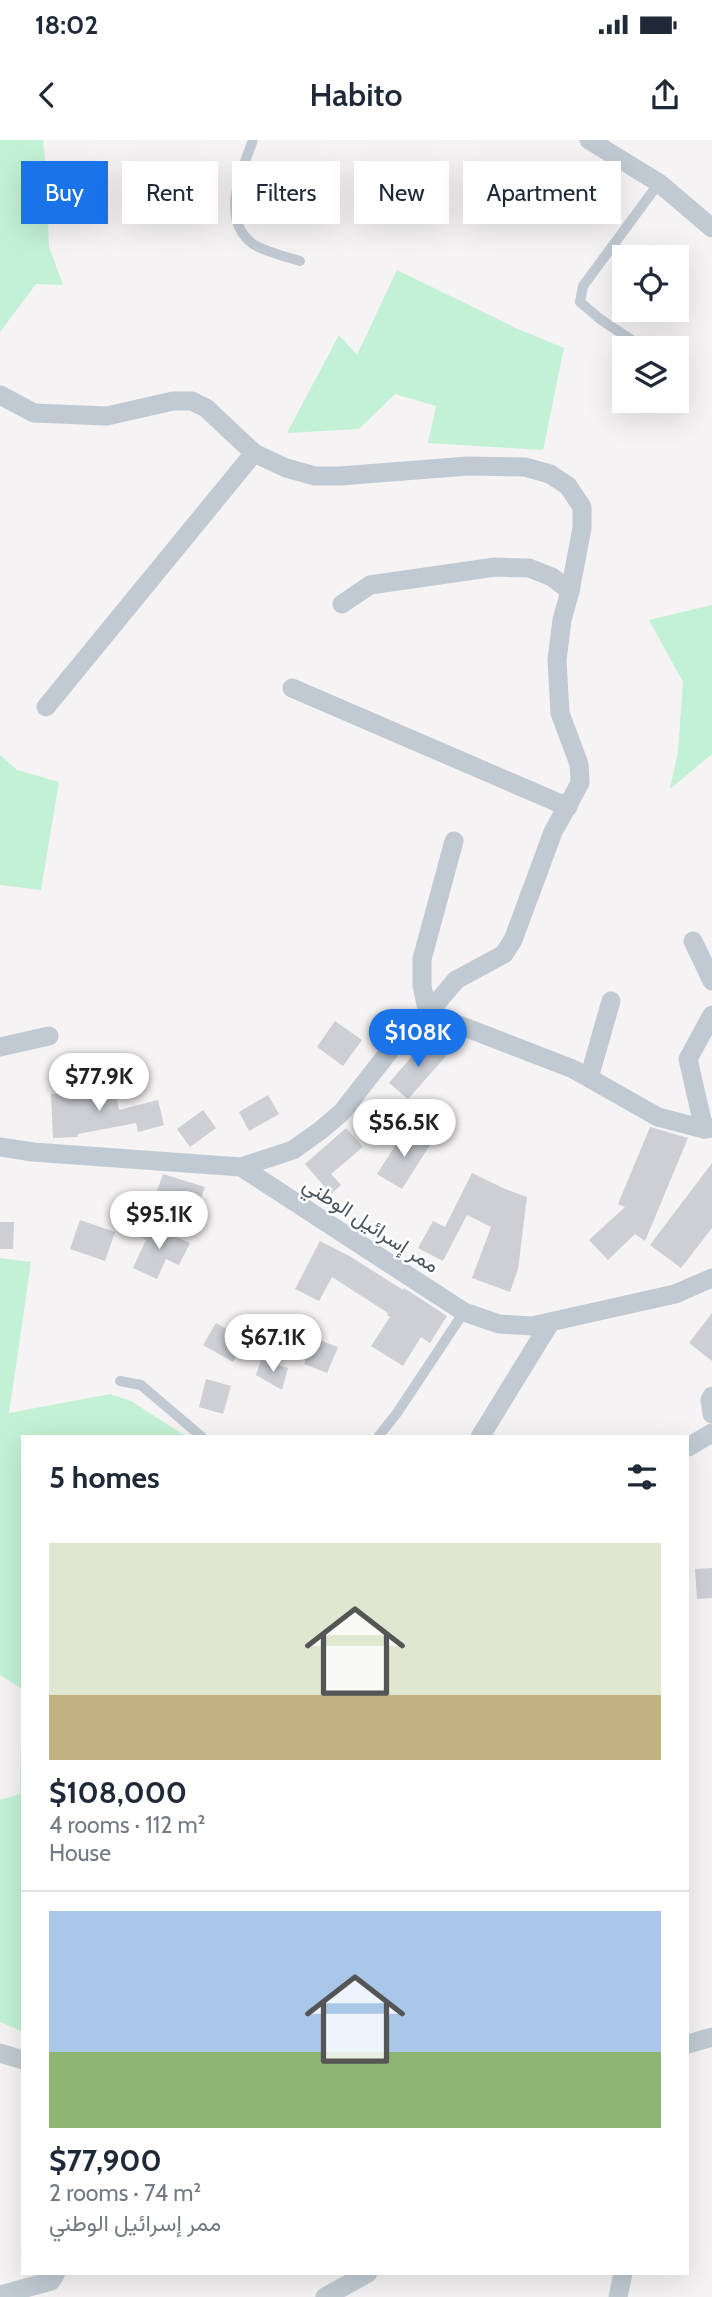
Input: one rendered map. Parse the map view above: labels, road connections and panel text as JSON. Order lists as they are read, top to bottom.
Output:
{
  "streets": {
    "street": ["ممر إسرائيل الوطني"]
  },
  "page": {
    "status": "18:02",
    "header": "Habito",
    "chip": [
      "Buy",
      "Rent",
      "Filters",
      "New",
      "Apartment"
    ],
    "price": [
      "$108K",
      "$77.9K",
      "$56.5K",
      "$95.1K",
      "$67.1K"
    ],
    "heading": "5 homes",
    "list": [
      {
        "name": "$108,000",
        "note": "4 rooms · 112 m² · House"
      },
      {
        "name": "$77,900",
        "note": "2 rooms · 74 m² · ممر إسرائيل الوطني"
      }
    ]
  }
}
